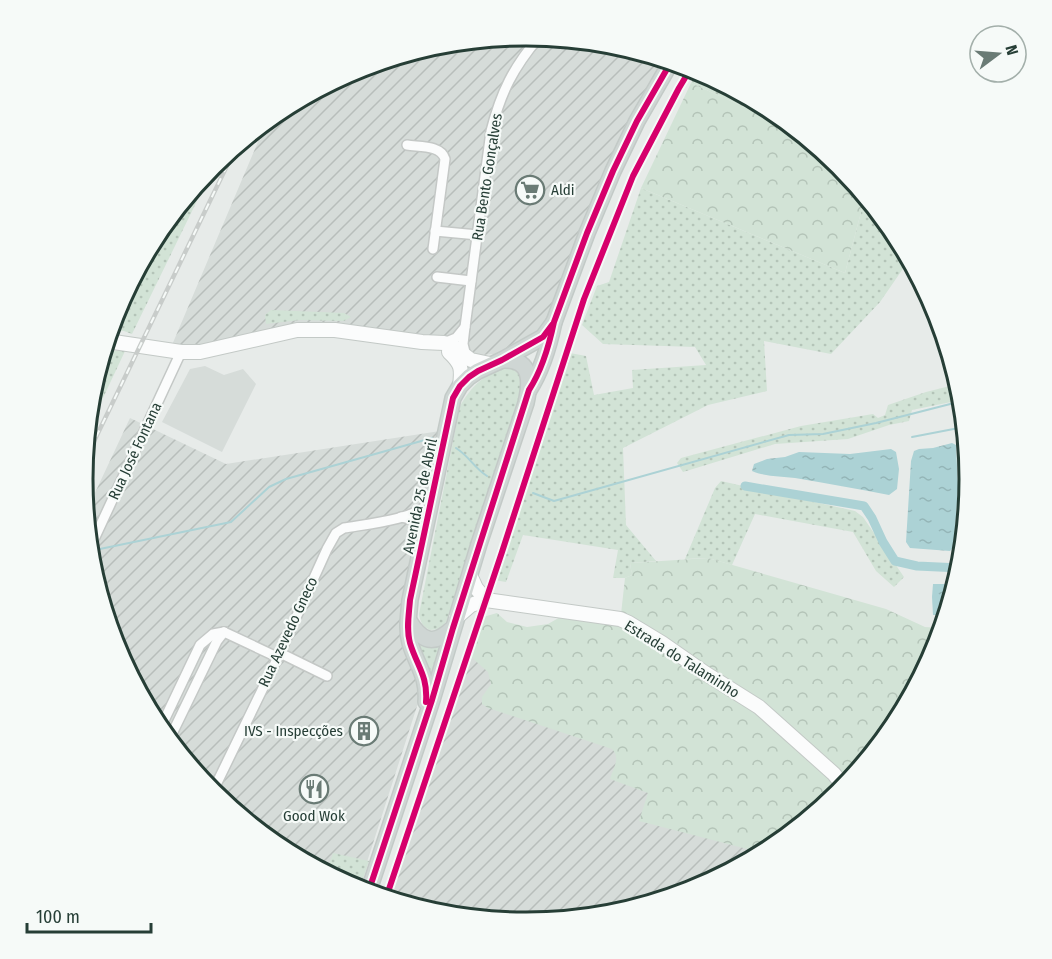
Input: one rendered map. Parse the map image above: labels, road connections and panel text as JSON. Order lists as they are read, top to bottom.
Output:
{
  "streets": {
    "main road": ["Avenida 25 de Abril", "Estrada do Talaminho"],
    "street": ["Rua Bento Gonçalves", "Rua José Fontana", "Rua Azevedo Gneco"]
  },
  "crossings": [
    ["Avenida 25 de Abril", "Rua Azevedo Gneco"]
  ],
  "places": {
    "supermarket": ["Aldi"],
    "building": ["IVS - Inspecções"],
    "restaurant": ["Good Wok"]
  },
  "scale_bar": "100 m",
  "north": "right"
}
